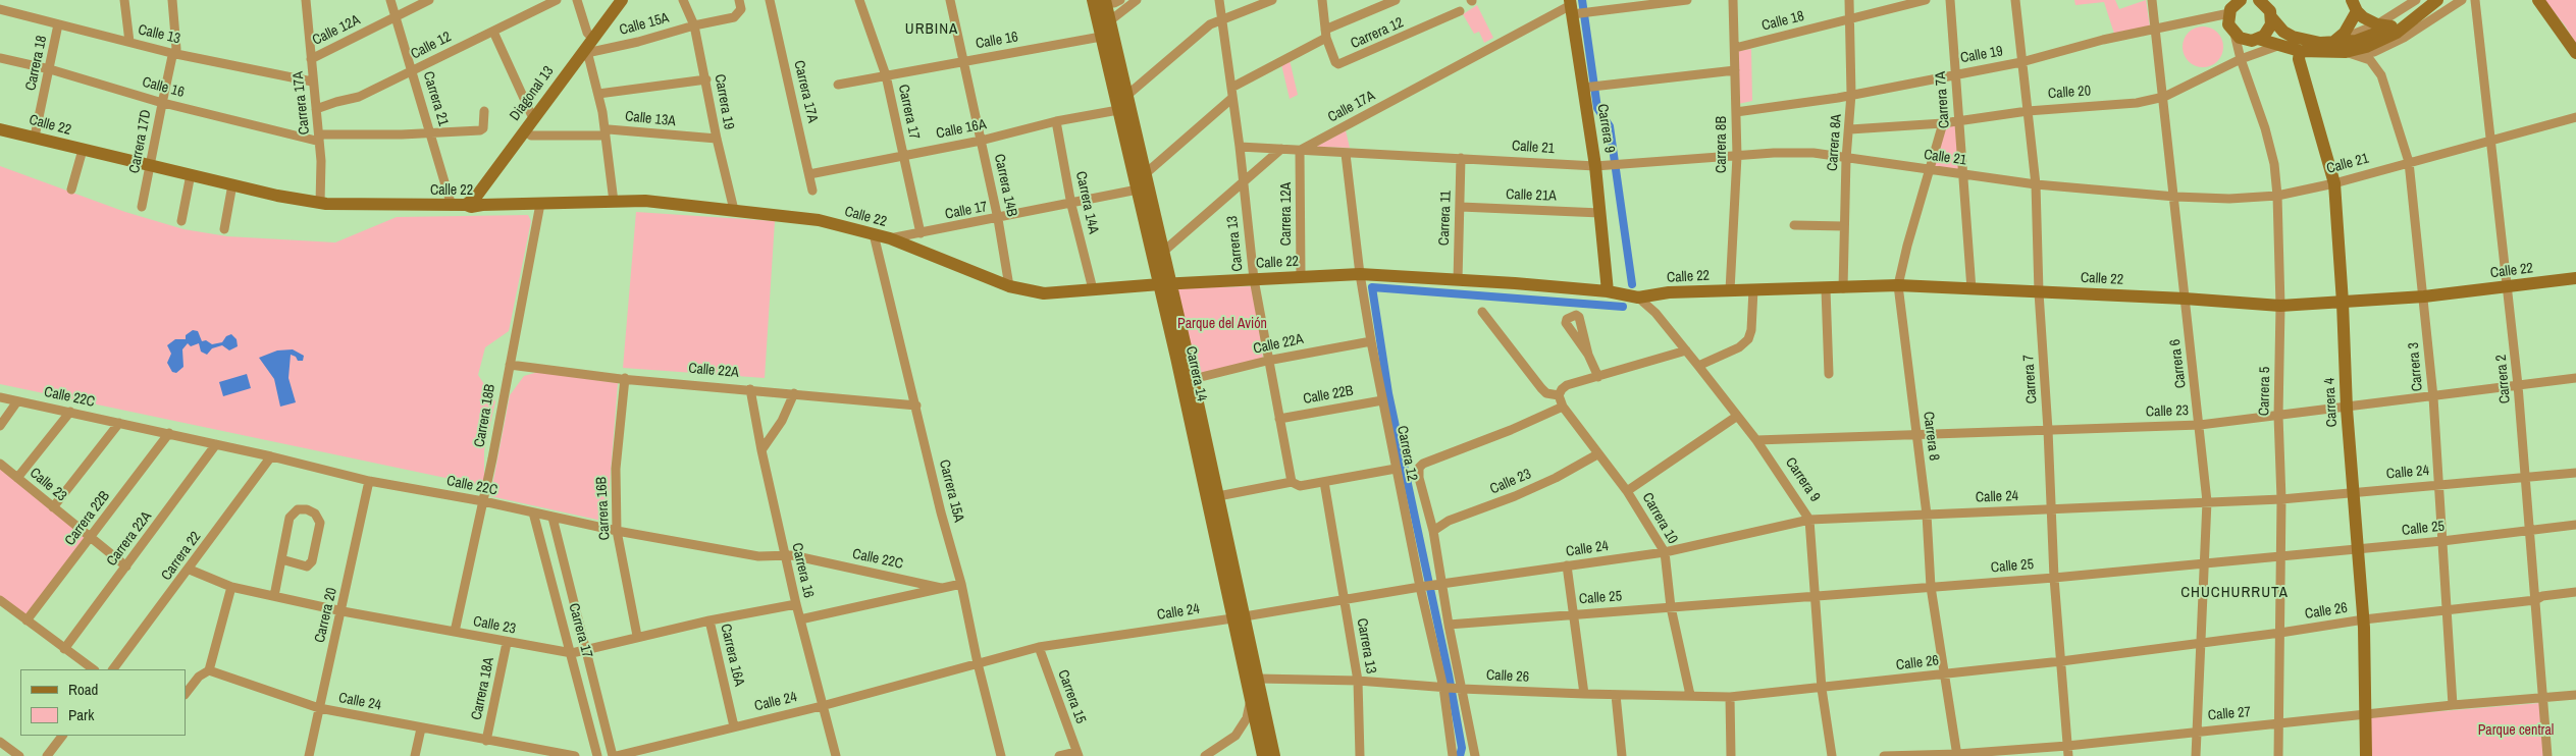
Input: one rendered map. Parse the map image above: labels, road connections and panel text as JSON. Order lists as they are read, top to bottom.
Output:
{
  "streets": {
    "street": [
      "Calle 18",
      "Calle 15A",
      "Calle 12A",
      "Carrera 12",
      "Calle 13",
      "Calle 16",
      "Calle 12",
      "Calle 19",
      "Carrera 18",
      "Carrera 17A",
      "Calle 20",
      "Diagonal 13",
      "Carrera 21",
      "Carrera 7A",
      "Carrera 19",
      "Calle 17A",
      "Carrera 17",
      "Calle 13A",
      "Calle 22",
      "Carrera 9",
      "Calle 16A",
      "Carrera 17D",
      "Carrera 8A",
      "Carrera 8B",
      "Calle 21",
      "Carrera 14B",
      "Calle 21A",
      "Carrera 14A",
      "Calle 17",
      "Carrera 12A",
      "Carrera 11",
      "Carrera 13",
      "Calle 22A",
      "Carrera 6",
      "Carrera 3",
      "Carrera 14",
      "Carrera 7",
      "Carrera 2",
      "Carrera 5",
      "Calle 22B",
      "Calle 22C",
      "Carrera 4",
      "Calle 23",
      "Carrera 18B",
      "Carrera 8",
      "Calle 24",
      "Carrera 15A",
      "Carrera 16B",
      "Carrera 22B",
      "Carrera 10",
      "Calle 25",
      "Carrera 22A",
      "Carrera 22",
      "Carrera 16",
      "Calle 26",
      "Carrera 20",
      "Carrera 16A",
      "Carrera 18A",
      "Carrera 15",
      "Calle 27"
    ]
  },
  "crossings": [
    ["Calle 18", "Carrera 8A"],
    ["Calle 18", "Carrera 8B"],
    ["Calle 15A", "Diagonal 13"],
    ["Calle 15A", "Carrera 19"],
    ["Calle 12A", "Carrera 17A"],
    ["Calle 12A", "Carrera 21"],
    ["Carrera 12", "Calle 22"],
    ["Carrera 12", "Calle 21"],
    ["Carrera 12", "Calle 22A"],
    ["Carrera 12", "Calle 22B"],
    ["Carrera 12", "Calle 23"],
    ["Carrera 12", "Calle 24"],
    ["Carrera 12", "Carrera 10"],
    ["Carrera 12", "Calle 25"],
    ["Carrera 12", "Calle 26"],
    ["Calle 13", "Carrera 18"],
    ["Calle 13", "Carrera 17A"],
    ["Calle 13", "Carrera 17D"],
    ["Calle 16", "Carrera 18"],
    ["Calle 16", "Carrera 17A"],
    ["Calle 16", "Carrera 21"],
    ["Calle 16", "Carrera 17"],
    ["Calle 16", "Carrera 17D"],
    ["Calle 16", "Carrera 14B"],
    ["Calle 16", "Carrera 14"],
    ["Calle 12", "Carrera 17A"],
    ["Calle 12", "Carrera 21"],
    ["Calle 19", "Carrera 7A"],
    ["Calle 19", "Carrera 8A"],
    ["Calle 19", "Carrera 8B"],
    ["Calle 19", "Carrera 6"],
    ["Calle 19", "Carrera 7"],
    ["Carrera 18", "Calle 22"],
    ["Carrera 17A", "Calle 22"],
    ["Carrera 17A", "Calle 16A"],
    ["Calle 20", "Carrera 7A"],
    ["Calle 20", "Carrera 8A"],
    ["Calle 20", "Carrera 6"],
    ["Calle 20", "Carrera 7"],
    ["Calle 20", "Carrera 5"],
    ["Calle 20", "Carrera 8"],
    ["Diagonal 13", "Calle 13A"],
    ["Diagonal 13", "Calle 22"],
    ["Carrera 21", "Calle 22"],
    ["Carrera 7A", "Calle 22"],
    ["Carrera 7A", "Calle 21"],
    ["Carrera 19", "Calle 13A"],
    ["Carrera 19", "Calle 22"],
    ["Calle 17A", "Carrera 9"],
    ["Calle 17A", "Calle 21"],
    ["Calle 17A", "Carrera 12A"],
    ["Carrera 17", "Calle 16A"],
    ["Carrera 17", "Calle 17"],
    ["Carrera 17", "Calle 22C"],
    ["Carrera 17", "Calle 23"],
    ["Carrera 17", "Calle 24"],
    ["Calle 22", "Carrera 9"],
    ["Calle 22", "Carrera 17D"],
    ["Calle 22", "Carrera 8A"],
    ["Calle 22", "Carrera 8B"],
    ["Calle 22", "Carrera 14B"],
    ["Calle 22", "Carrera 14A"],
    ["Calle 22", "Calle 17"],
    ["Calle 22", "Carrera 12A"],
    ["Calle 22", "Carrera 11"],
    ["Calle 22", "Carrera 13"],
    ["Calle 22", "Carrera 6"],
    ["Calle 22", "Carrera 3"],
    ["Calle 22", "Carrera 14"],
    ["Calle 22", "Carrera 7"],
    ["Calle 22", "Carrera 2"],
    ["Calle 22", "Carrera 5"],
    ["Calle 22", "Carrera 4"],
    ["Calle 22", "Carrera 18B"],
    ["Calle 22", "Carrera 8"],
    ["Calle 22", "Carrera 15A"],
    ["Carrera 9", "Calle 21"],
    ["Carrera 9", "Calle 21A"],
    ["Carrera 9", "Calle 23"],
    ["Carrera 9", "Calle 24"],
    ["Carrera 9", "Calle 25"],
    ["Carrera 9", "Calle 26"],
    ["Calle 16A", "Carrera 14B"],
    ["Calle 16A", "Carrera 14A"],
    ["Calle 16A", "Carrera 14"],
    ["Carrera 8A", "Calle 21"],
    ["Carrera 8B", "Calle 21"],
    ["Calle 21", "Carrera 12A"],
    ["Calle 21", "Carrera 11"],
    ["Calle 21", "Carrera 6"],
    ["Calle 21", "Carrera 3"],
    ["Calle 21", "Carrera 7"],
    ["Calle 21", "Carrera 2"],
    ["Calle 21", "Carrera 5"],
    ["Calle 21", "Carrera 4"],
    ["Calle 21", "Carrera 8"],
    ["Carrera 14B", "Calle 17"],
    ["Calle 21A", "Carrera 11"],
    ["Carrera 14A", "Calle 17"],
    ["Calle 17", "Carrera 14"],
    ["Carrera 13", "Calle 22A"],
    ["Carrera 13", "Calle 22B"],
    ["Carrera 13", "Calle 24"],
    ["Carrera 13", "Calle 26"],
    ["Calle 22A", "Carrera 14"],
    ["Calle 22A", "Carrera 18B"],
    ["Calle 22A", "Carrera 15A"],
    ["Calle 22A", "Carrera 16B"],
    ["Calle 22A", "Carrera 16"],
    ["Carrera 6", "Calle 23"],
    ["Carrera 6", "Calle 24"],
    ["Carrera 6", "Calle 25"],
    ["Carrera 6", "Calle 26"],
    ["Carrera 6", "Calle 27"],
    ["Carrera 3", "Calle 23"],
    ["Carrera 3", "Calle 24"],
    ["Carrera 3", "Calle 25"],
    ["Carrera 3", "Calle 26"],
    ["Carrera 3", "Calle 27"],
    ["Carrera 14", "Calle 24"],
    ["Carrera 14", "Calle 26"],
    ["Carrera 7", "Calle 23"],
    ["Carrera 7", "Calle 24"],
    ["Carrera 7", "Calle 25"],
    ["Carrera 7", "Calle 26"],
    ["Carrera 7", "Calle 27"],
    ["Carrera 2", "Calle 23"],
    ["Carrera 2", "Calle 24"],
    ["Carrera 2", "Calle 25"],
    ["Carrera 2", "Calle 26"],
    ["Carrera 2", "Calle 27"],
    ["Carrera 5", "Calle 23"],
    ["Carrera 5", "Calle 24"],
    ["Carrera 5", "Calle 25"],
    ["Carrera 5", "Calle 26"],
    ["Carrera 5", "Calle 27"],
    ["Calle 22C", "Carrera 18B"],
    ["Calle 22C", "Carrera 16B"],
    ["Calle 22C", "Carrera 22B"],
    ["Calle 22C", "Carrera 22A"],
    ["Calle 22C", "Carrera 22"],
    ["Calle 22C", "Carrera 16"],
    ["Calle 22C", "Carrera 20"],
    ["Carrera 4", "Calle 23"],
    ["Carrera 4", "Calle 24"],
    ["Carrera 4", "Calle 25"],
    ["Carrera 4", "Calle 26"],
    ["Carrera 4", "Calle 27"],
    ["Calle 23", "Carrera 18B"],
    ["Calle 23", "Carrera 8"],
    ["Calle 23", "Carrera 16B"],
    ["Calle 23", "Carrera 22B"],
    ["Calle 23", "Carrera 10"],
    ["Calle 23", "Carrera 22A"],
    ["Calle 23", "Carrera 22"],
    ["Calle 23", "Carrera 16"],
    ["Calle 23", "Carrera 20"],
    ["Calle 23", "Carrera 16A"],
    ["Calle 23", "Carrera 18A"],
    ["Carrera 8", "Calle 24"],
    ["Carrera 8", "Calle 25"],
    ["Carrera 8", "Calle 26"],
    ["Carrera 8", "Calle 27"],
    ["Calle 24", "Carrera 15A"],
    ["Calle 24", "Carrera 10"],
    ["Calle 24", "Carrera 16"],
    ["Calle 24", "Carrera 20"],
    ["Calle 24", "Carrera 16A"],
    ["Calle 24", "Carrera 18A"],
    ["Calle 24", "Carrera 15"],
    ["Carrera 10", "Calle 25"],
    ["Carrera 10", "Calle 26"]
  ],
  "districts": ["URBINA", "CHUCHURRUTA"],
  "parks": ["Parque del Avión", "Parque central"],
  "legend": ["Road", "Park"]
}
